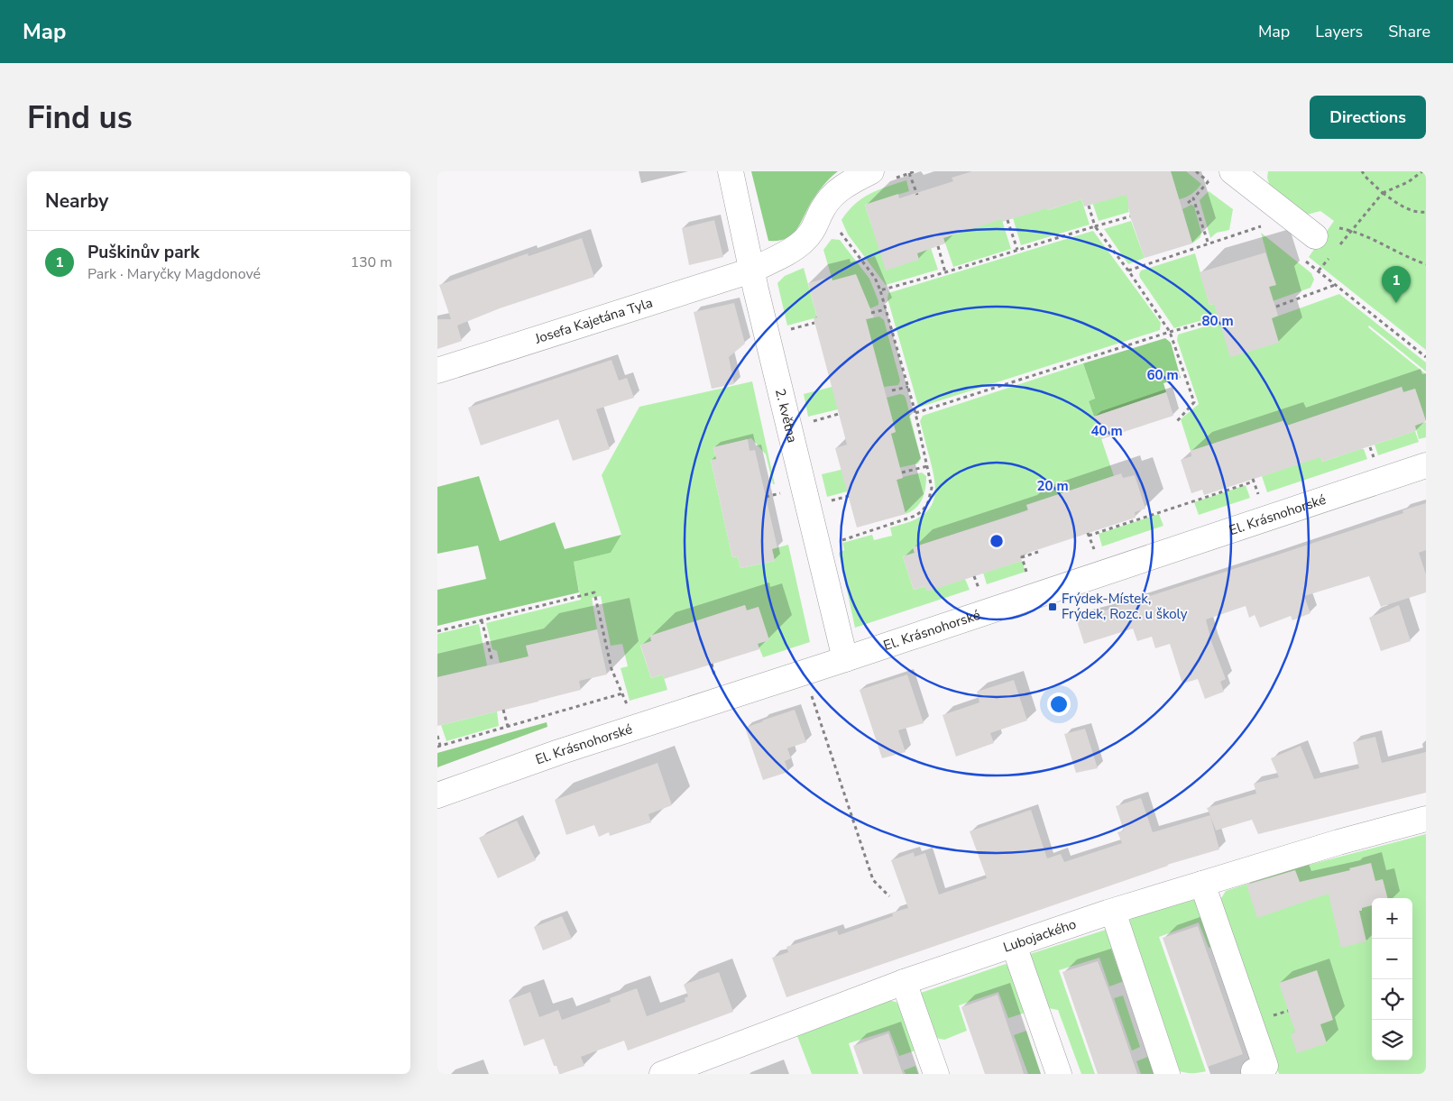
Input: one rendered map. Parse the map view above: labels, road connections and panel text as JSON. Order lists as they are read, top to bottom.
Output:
{
  "streets": {
    "street": [
      "Josefa Kajetána Tyla",
      "2. května",
      "El. Krásnohorské",
      "Lubojackého"
    ]
  },
  "crossings": [
    ["Josefa Kajetána Tyla", "2. května"],
    ["2. května", "El. Krásnohorské"]
  ],
  "places": {
    "transit": ["Frýdek-Místek, Frýdek, Rozc. u školy"]
  },
  "page": {
    "header": "Map",
    "nav": ["Map", "Layers", "Share"],
    "buttons": "Directions",
    "title": "Find us",
    "heading": "Nearby",
    "list": [
      {
        "mark": "1",
        "name": "Puškinův park",
        "note": "Park · Maryčky Magdonové",
        "value": "130 m"
      }
    ],
    "pins": "1",
    "map_buttons": ["+", "−"]
  },
  "rings": [
    "80 m",
    "60 m",
    "40 m",
    "20 m"
  ]
}
